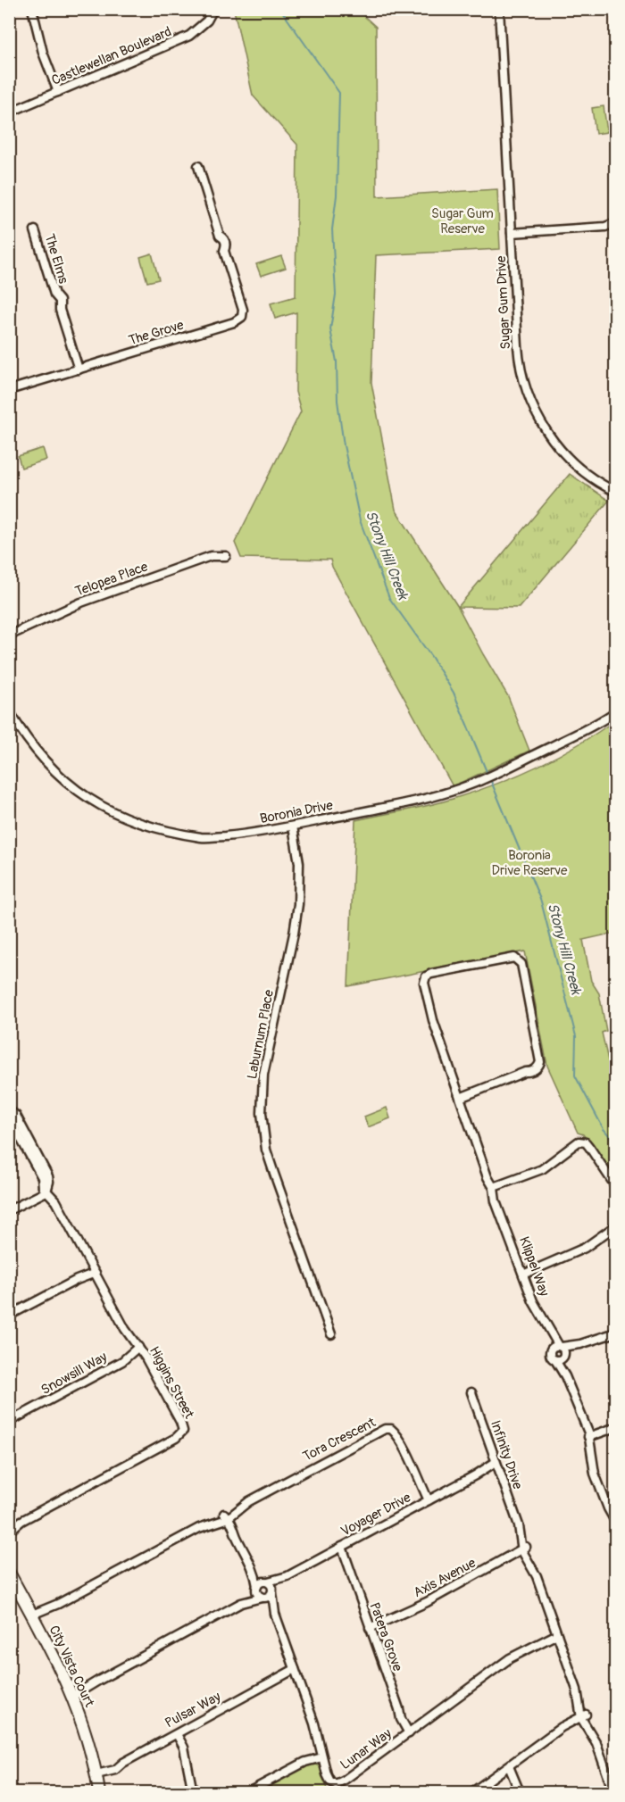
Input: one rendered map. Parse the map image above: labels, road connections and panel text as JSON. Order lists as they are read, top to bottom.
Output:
{
  "streets": {
    "street": [
      "Castlewellan Boulevard",
      "The Elms",
      "Sugar Gum Drive",
      "The Grove",
      "Telopea Place",
      "Boronia Drive",
      "Laburnum Place",
      "Klippel Way",
      "Snowsill Way",
      "Higgins Street",
      "Tora Crescent",
      "Infinity Drive",
      "Voyager Drive",
      "Axis Avenue",
      "Patera Grove",
      "City Vista Court",
      "Pulsar Way",
      "Lunar Way"
    ]
  },
  "crossings": [
    ["The Elms", "The Grove"],
    ["Boronia Drive", "Laburnum Place"],
    ["Snowsill Way", "Higgins Street"],
    ["Tora Crescent", "Voyager Drive"],
    ["Tora Crescent", "City Vista Court"],
    ["Infinity Drive", "Voyager Drive"],
    ["Infinity Drive", "Axis Avenue"],
    ["Infinity Drive", "Lunar Way"],
    ["Voyager Drive", "Patera Grove"],
    ["Voyager Drive", "Lunar Way"],
    ["Axis Avenue", "Patera Grove"],
    ["Patera Grove", "Lunar Way"],
    ["City Vista Court", "Pulsar Way"],
    ["Pulsar Way", "Lunar Way"]
  ],
  "water": ["Stony Hill Creek"],
  "parks": ["Sugar Gum Reserve", "Boronia Drive Reserve"]
}
